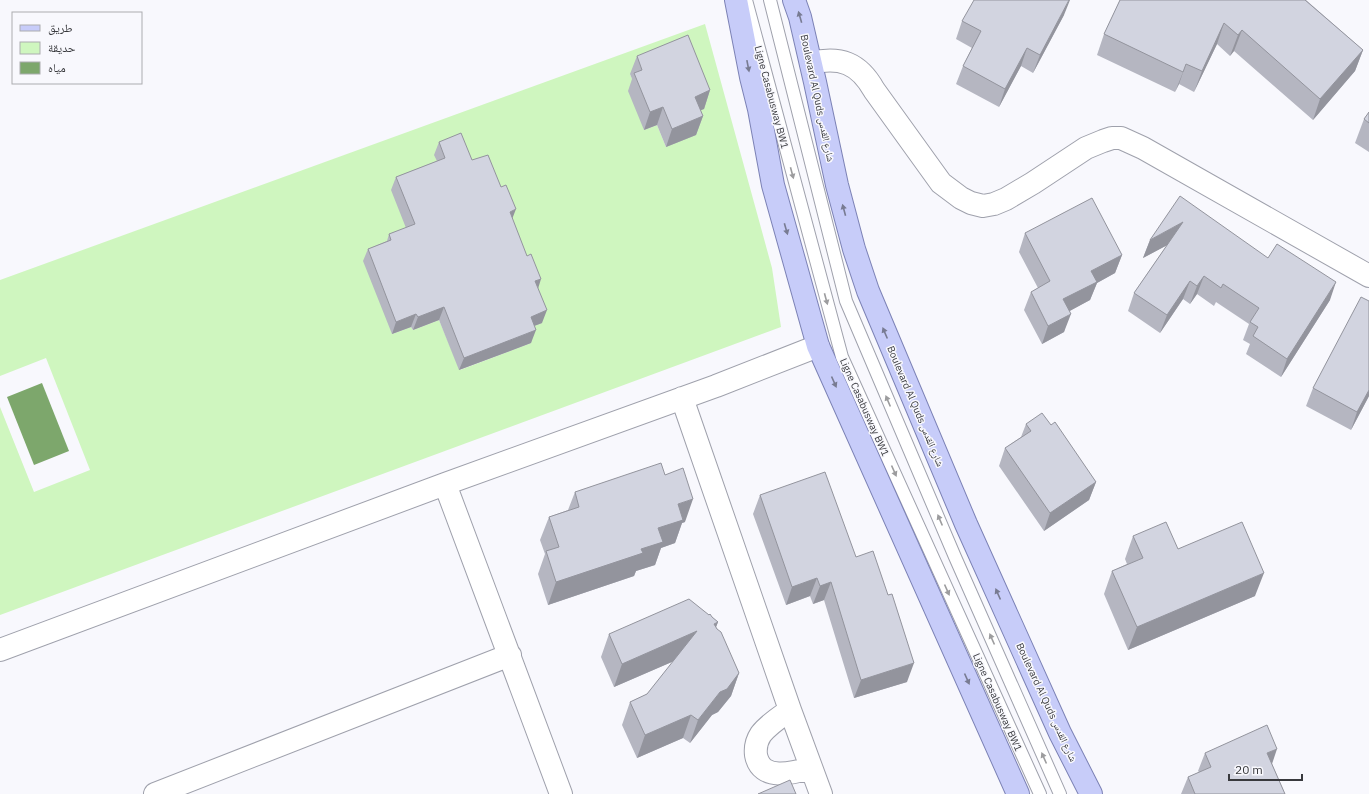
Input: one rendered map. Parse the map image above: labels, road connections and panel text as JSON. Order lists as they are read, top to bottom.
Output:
{
  "streets": {
    "main road": ["Boulevard Al Quds شارع القدس"],
    "lane": ["Ligne Casabusway BW1"]
  },
  "legend": ["طريق", "حديقة", "مياه"],
  "scale_bar": "20 m"
}
